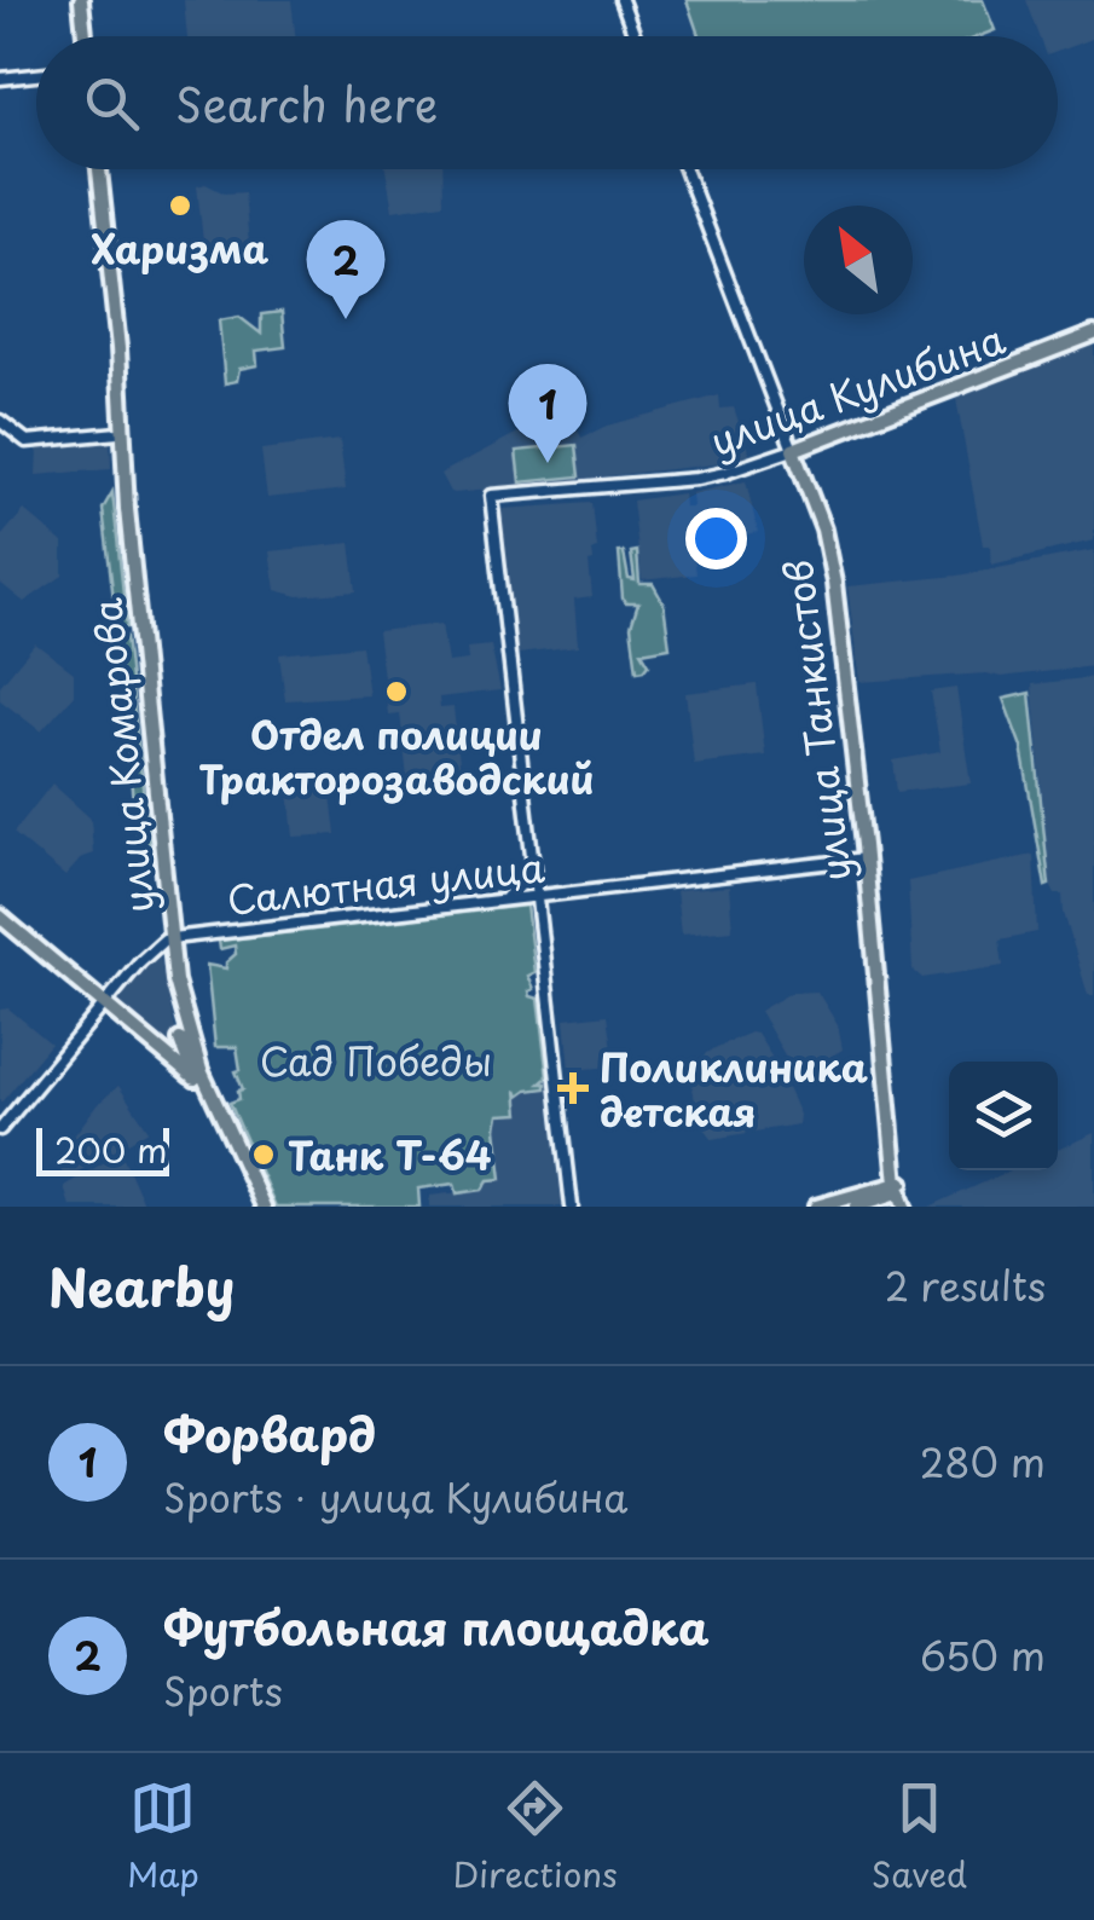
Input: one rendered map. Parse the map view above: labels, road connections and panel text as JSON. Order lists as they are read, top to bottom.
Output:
{
  "streets": {
    "main road": ["улица Кулибина", "улица Танкистов", "улица Комарова"],
    "street": ["Салютная улица"]
  },
  "crossings": [
    ["улица Кулибина", "улица Танкистов"],
    ["улица Танкистов", "Салютная улица"],
    ["улица Комарова", "Салютная улица"]
  ],
  "parks": ["Сад Победы"],
  "places": {
    "other": ["Харизма", "Отдел полиции Тракторозаводский", "Танк Т-64"],
    "health": ["Поликлиника детская"]
  },
  "scale_bar": "200 m",
  "north": "top left",
  "page": {
    "search": "Search here",
    "pins": ["2", "1"],
    "scale": "200 m",
    "heading": ["Nearby", "2 results"],
    "list": [
      {
        "mark": "1",
        "name": "Форвард",
        "note": "Sports · улица Кулибина",
        "value": "280 m"
      },
      {
        "mark": "2",
        "name": "Футбольная площадка",
        "note": "Sports",
        "value": "650 m"
      }
    ],
    "nav": ["Map", "Directions", "Saved"]
  }
}
